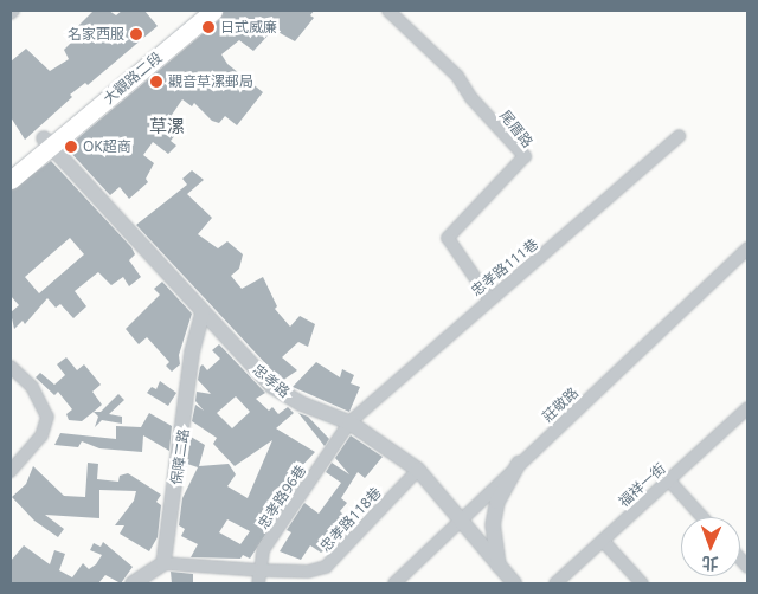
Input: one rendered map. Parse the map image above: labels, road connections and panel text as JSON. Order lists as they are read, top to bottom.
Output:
{
  "streets": {
    "main road": ["大觀路二段"],
    "street": [
      "尾厝路",
      "忠孝路111巷",
      "忠孝路",
      "莊敬路",
      "保障二路",
      "福祥一街",
      "忠孝路96巷",
      "忠孝路118巷"
    ]
  },
  "crossings": [
    ["大觀路二段", "忠孝路"],
    ["尾厝路", "忠孝路111巷"],
    ["忠孝路111巷", "忠孝路"],
    ["忠孝路111巷", "忠孝路96巷"],
    ["忠孝路", "莊敬路"],
    ["忠孝路", "保障二路"],
    ["忠孝路", "忠孝路96巷"],
    ["忠孝路", "忠孝路118巷"],
    ["忠孝路96巷", "忠孝路118巷"]
  ],
  "districts": ["草漯"],
  "places": [
    "日式威廉",
    "名家西服",
    "觀音草漯郵局",
    "OK超商"
  ],
  "north": "bottom"
}
